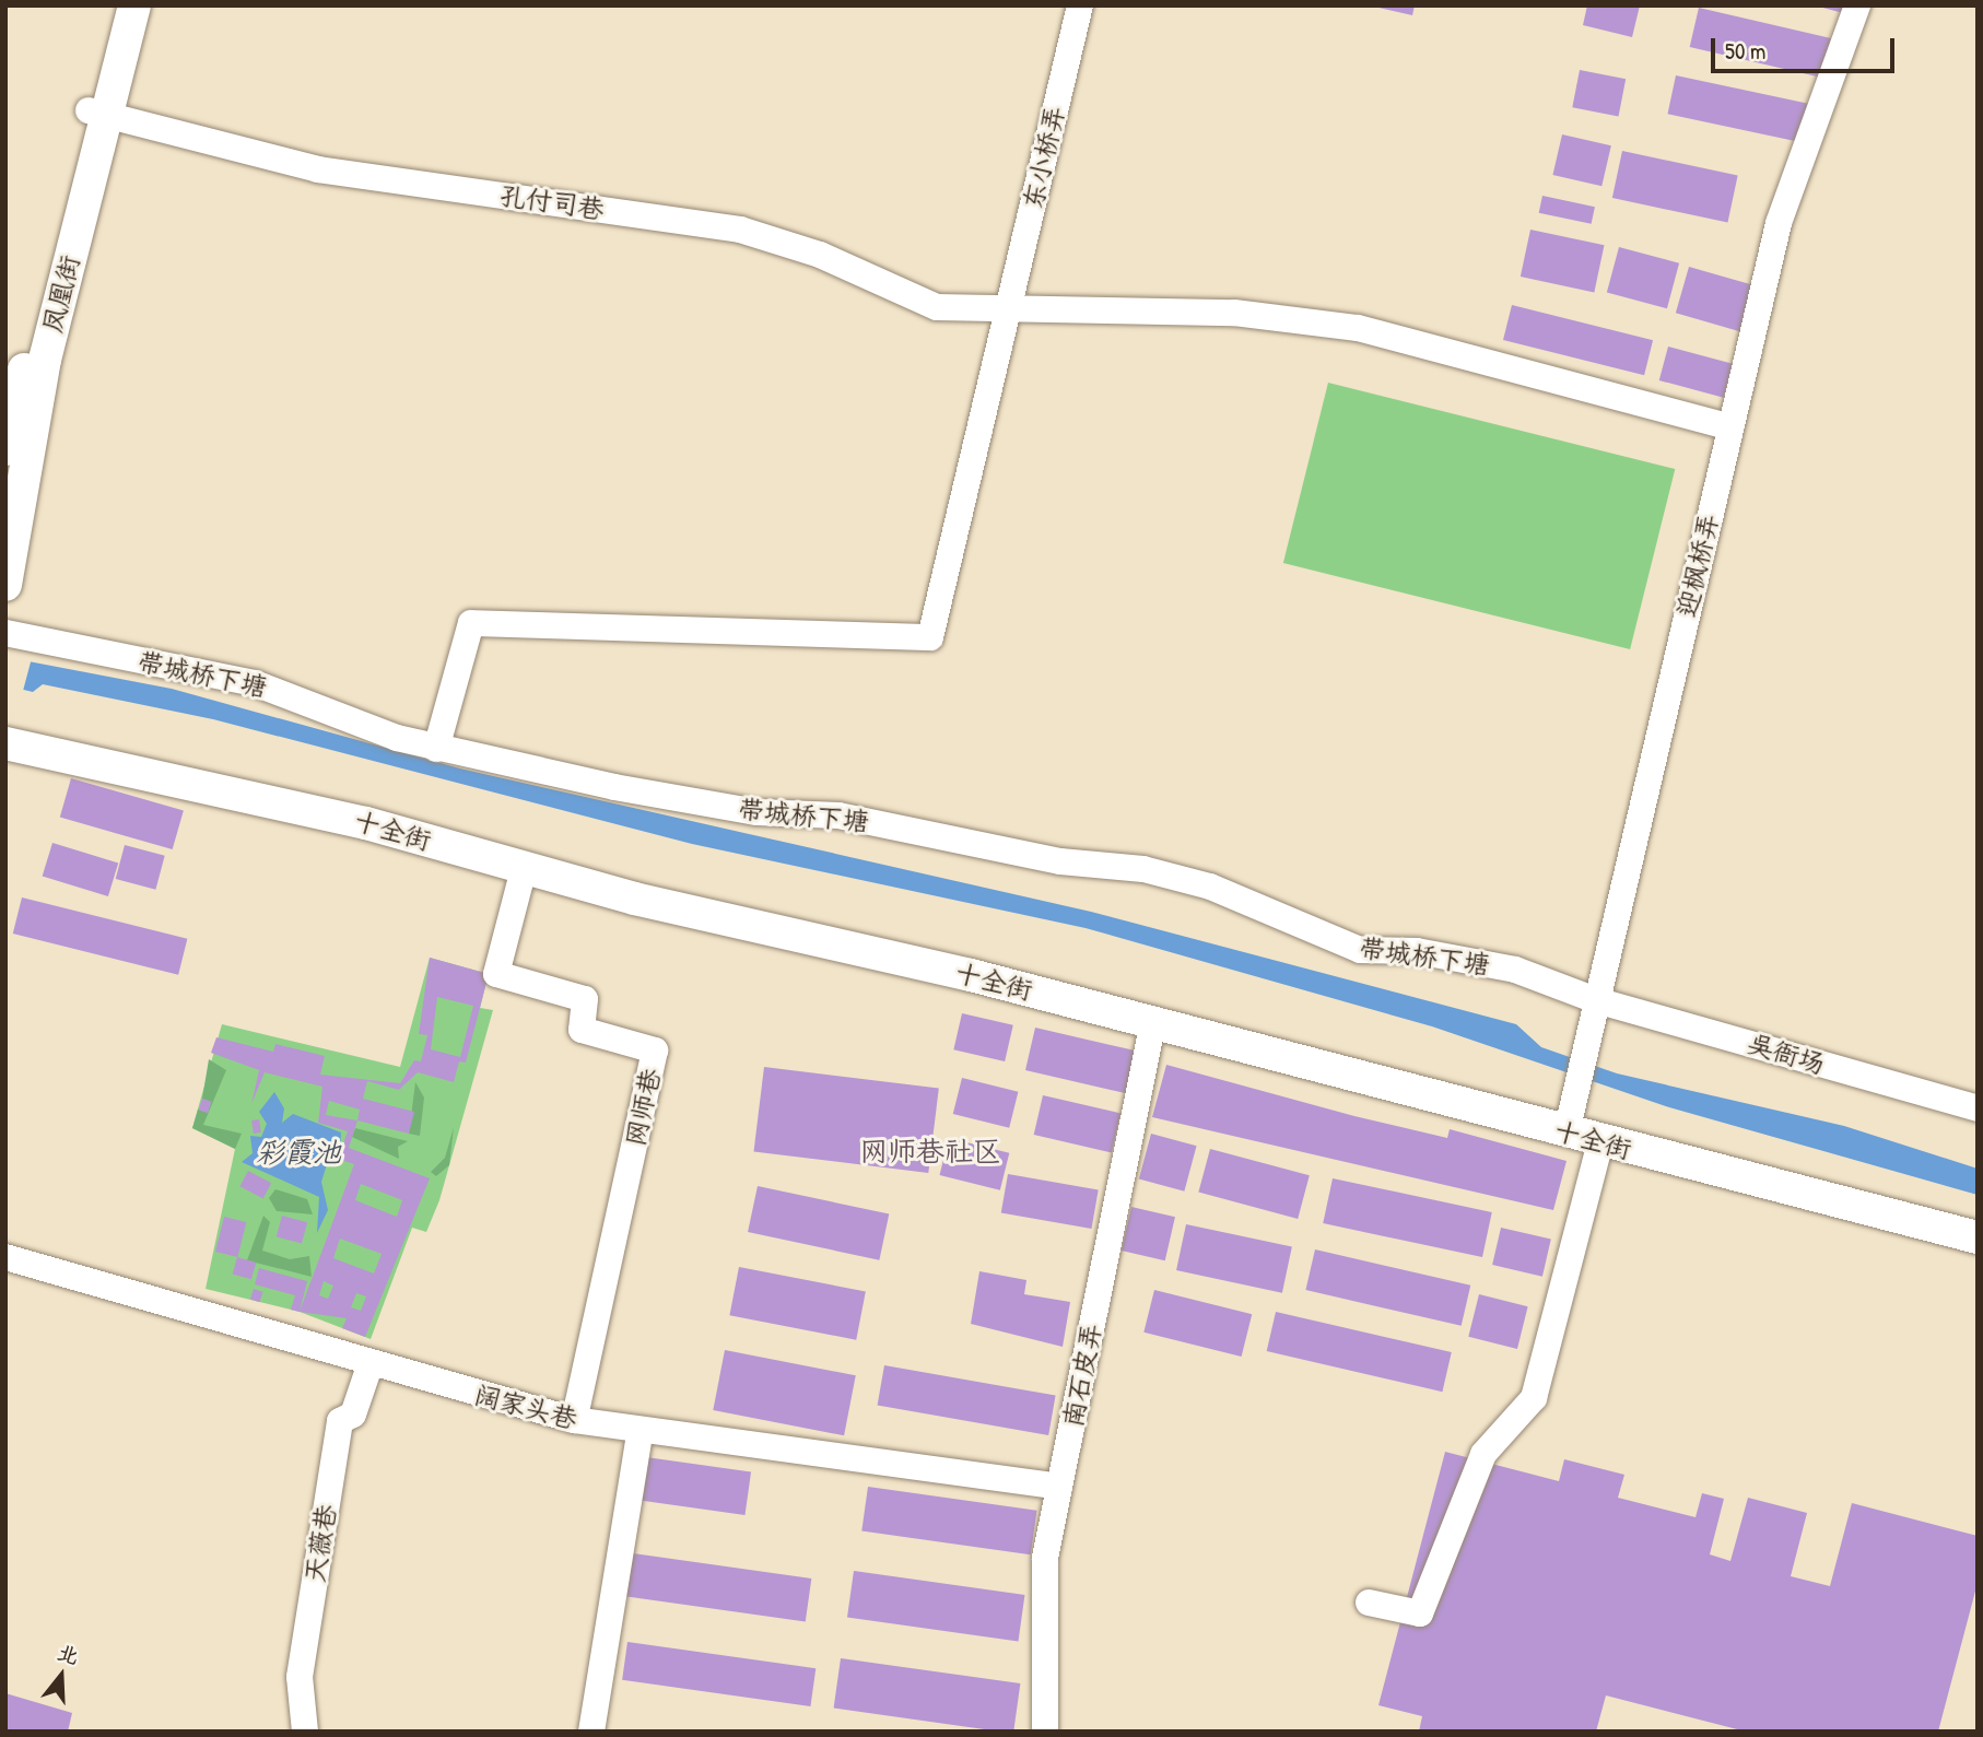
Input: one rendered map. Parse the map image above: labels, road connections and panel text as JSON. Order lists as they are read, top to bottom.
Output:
{
  "streets": {
    "main road": ["凤凰街", "十全街"],
    "street": [
      "东小桥弄",
      "孔付司巷",
      "迎枫桥弄",
      "带城桥下塘",
      "吴衙场",
      "网师巷",
      "南石皮弄",
      "阔家头巷",
      "天薇巷"
    ]
  },
  "crossings": [
    ["东小桥弄", "孔付司巷"],
    ["东小桥弄", "带城桥下塘"],
    ["孔付司巷", "凤凰街"],
    ["孔付司巷", "迎枫桥弄"],
    ["迎枫桥弄", "带城桥下塘"],
    ["迎枫桥弄", "十全街"],
    ["迎枫桥弄", "吴衙场"],
    ["带城桥下塘", "吴衙场"],
    ["十全街", "网师巷"],
    ["十全街", "南石皮弄"],
    ["网师巷", "阔家头巷"],
    ["南石皮弄", "阔家头巷"],
    ["阔家头巷", "天薇巷"]
  ],
  "districts": ["网师巷社区"],
  "water": ["彩霞池"],
  "scale_bar": "50 m",
  "north": "top"
}
